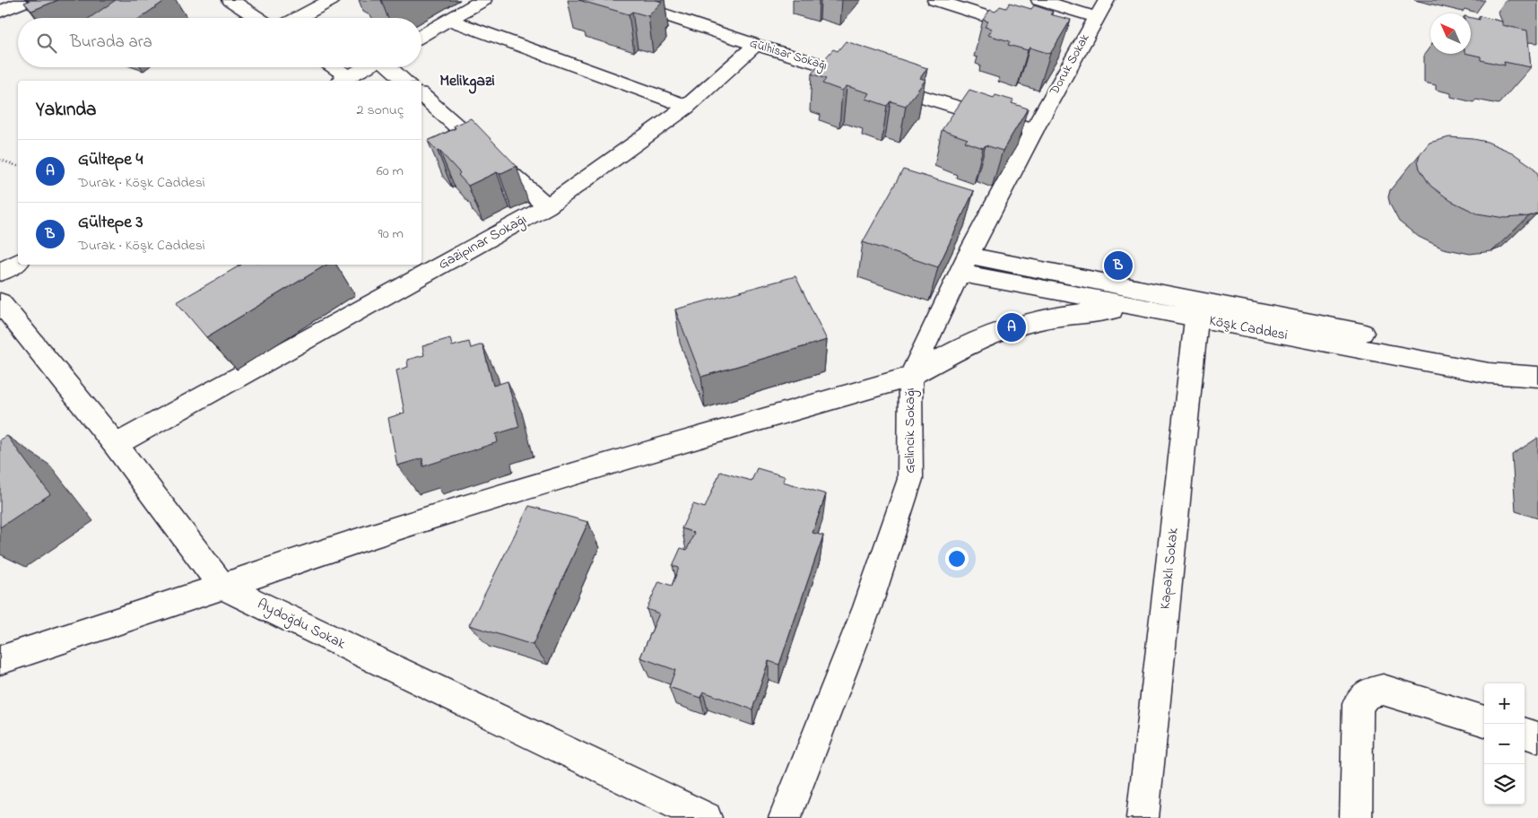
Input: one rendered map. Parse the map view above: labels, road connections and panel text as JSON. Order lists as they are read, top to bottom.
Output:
{
  "streets": {
    "street": [
      "Gülhisar Sokağı",
      "Doruk Sokak",
      "Gazipınar Sokağı",
      "Köşk Caddesi",
      "Gelincik Sokağı",
      "Kapaklı Sokak",
      "Aydoğdu Sokak"
    ]
  },
  "crossings": [
    ["Gülhisar Sokağı", "Doruk Sokak"],
    ["Gülhisar Sokağı", "Gazipınar Sokağı"],
    ["Gülhisar Sokağı", "Gelincik Sokağı"],
    ["Doruk Sokak", "Gelincik Sokağı"],
    ["Gazipınar Sokağı", "Aydoğdu Sokak"],
    ["Köşk Caddesi", "Gelincik Sokağı"],
    ["Köşk Caddesi", "Kapaklı Sokak"]
  ],
  "districts": ["Melikgazi"],
  "north": "top left",
  "page": {
    "search": "Burada ara",
    "heading": ["Yakında", "2 sonuç"],
    "list": [
      {
        "mark": "A",
        "name": "Gültepe 4",
        "note": "Durak · Köşk Caddesi",
        "value": "60 m"
      },
      {
        "mark": "B",
        "name": "Gültepe 3",
        "note": "Durak · Köşk Caddesi",
        "value": "90 m"
      }
    ],
    "pins": ["B", "A"],
    "map_buttons": ["+", "−"]
  }
}
